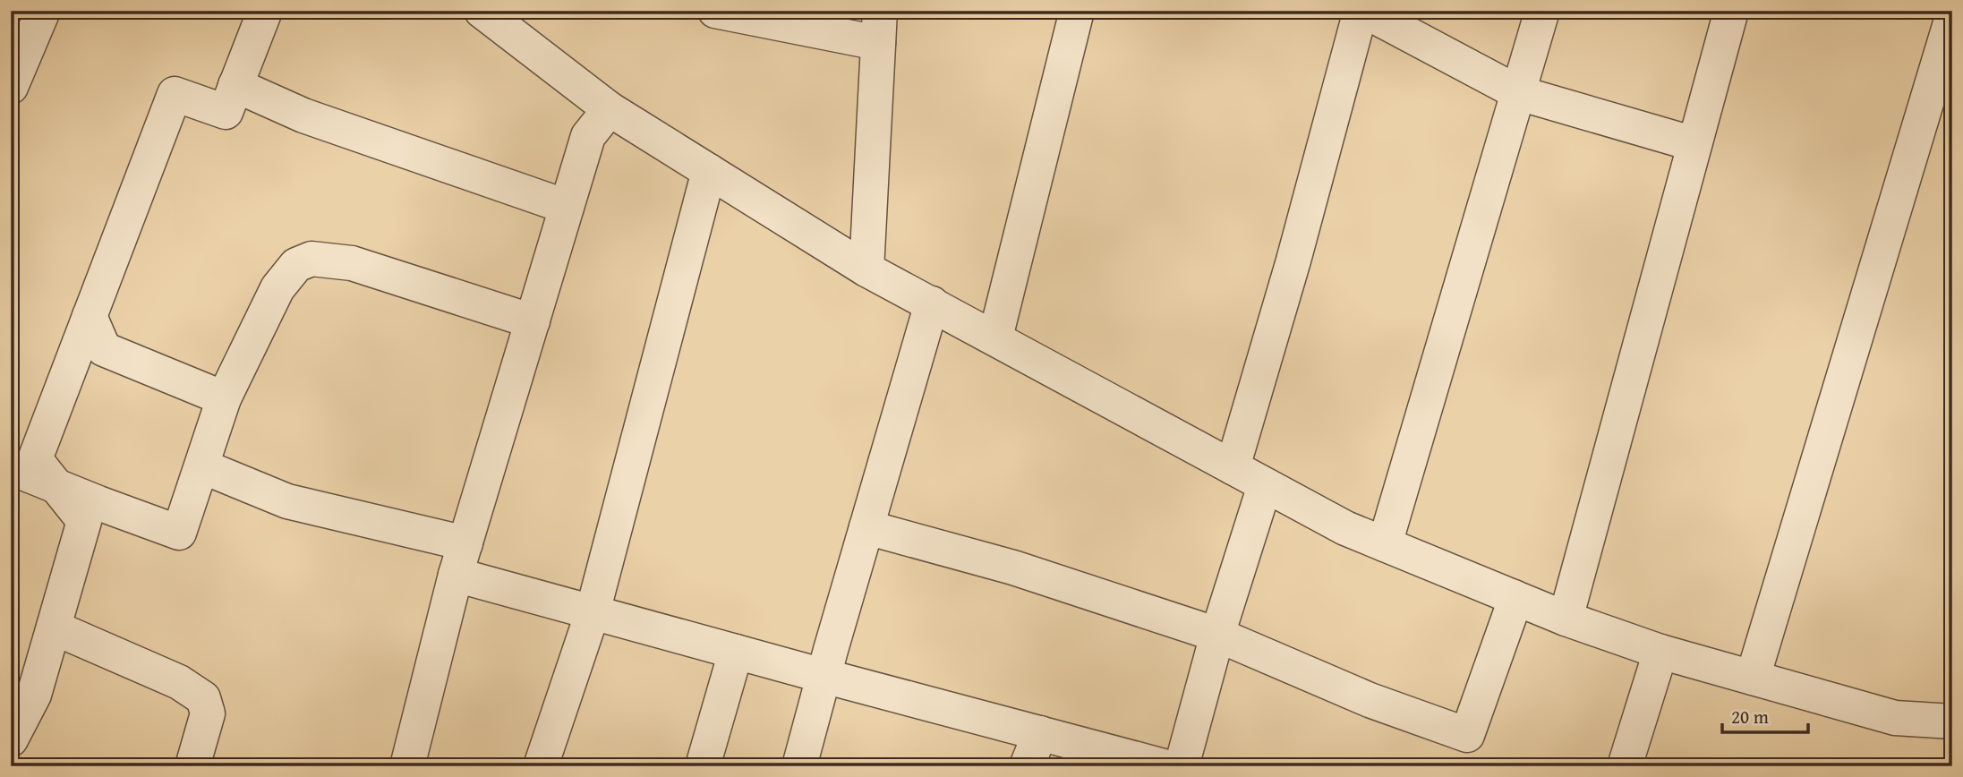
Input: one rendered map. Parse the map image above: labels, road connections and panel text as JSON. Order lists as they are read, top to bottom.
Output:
{
  "scale_bar": "20 m"
}
